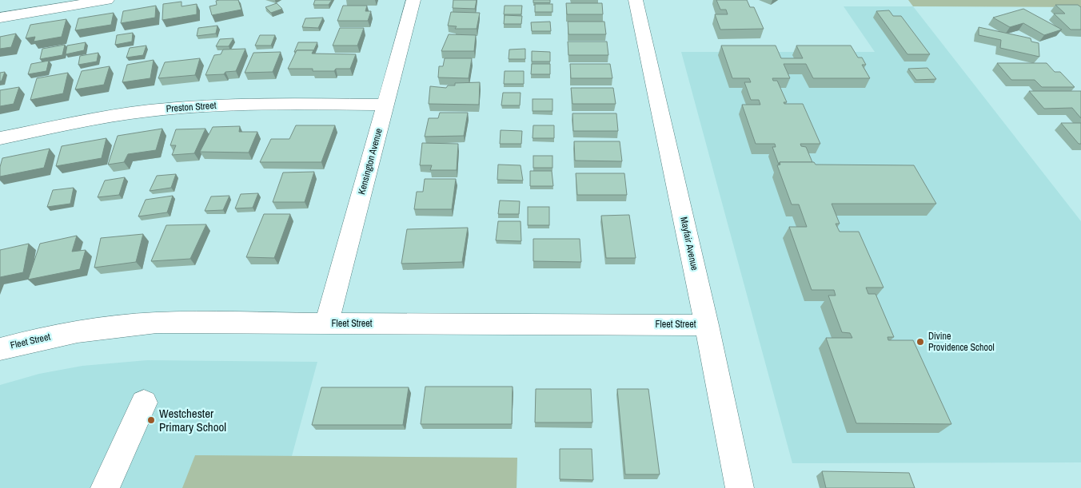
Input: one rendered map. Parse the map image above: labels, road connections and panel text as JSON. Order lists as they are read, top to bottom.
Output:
{
  "streets": {
    "street": [
      "Preston Street",
      "Kensington Avenue",
      "Mayfair Avenue",
      "Fleet Street"
    ]
  },
  "crossings": [
    ["Preston Street", "Kensington Avenue"],
    ["Kensington Avenue", "Fleet Street"],
    ["Mayfair Avenue", "Fleet Street"]
  ],
  "places": ["Divine Providence School", "Westchester Primary School"]
}
